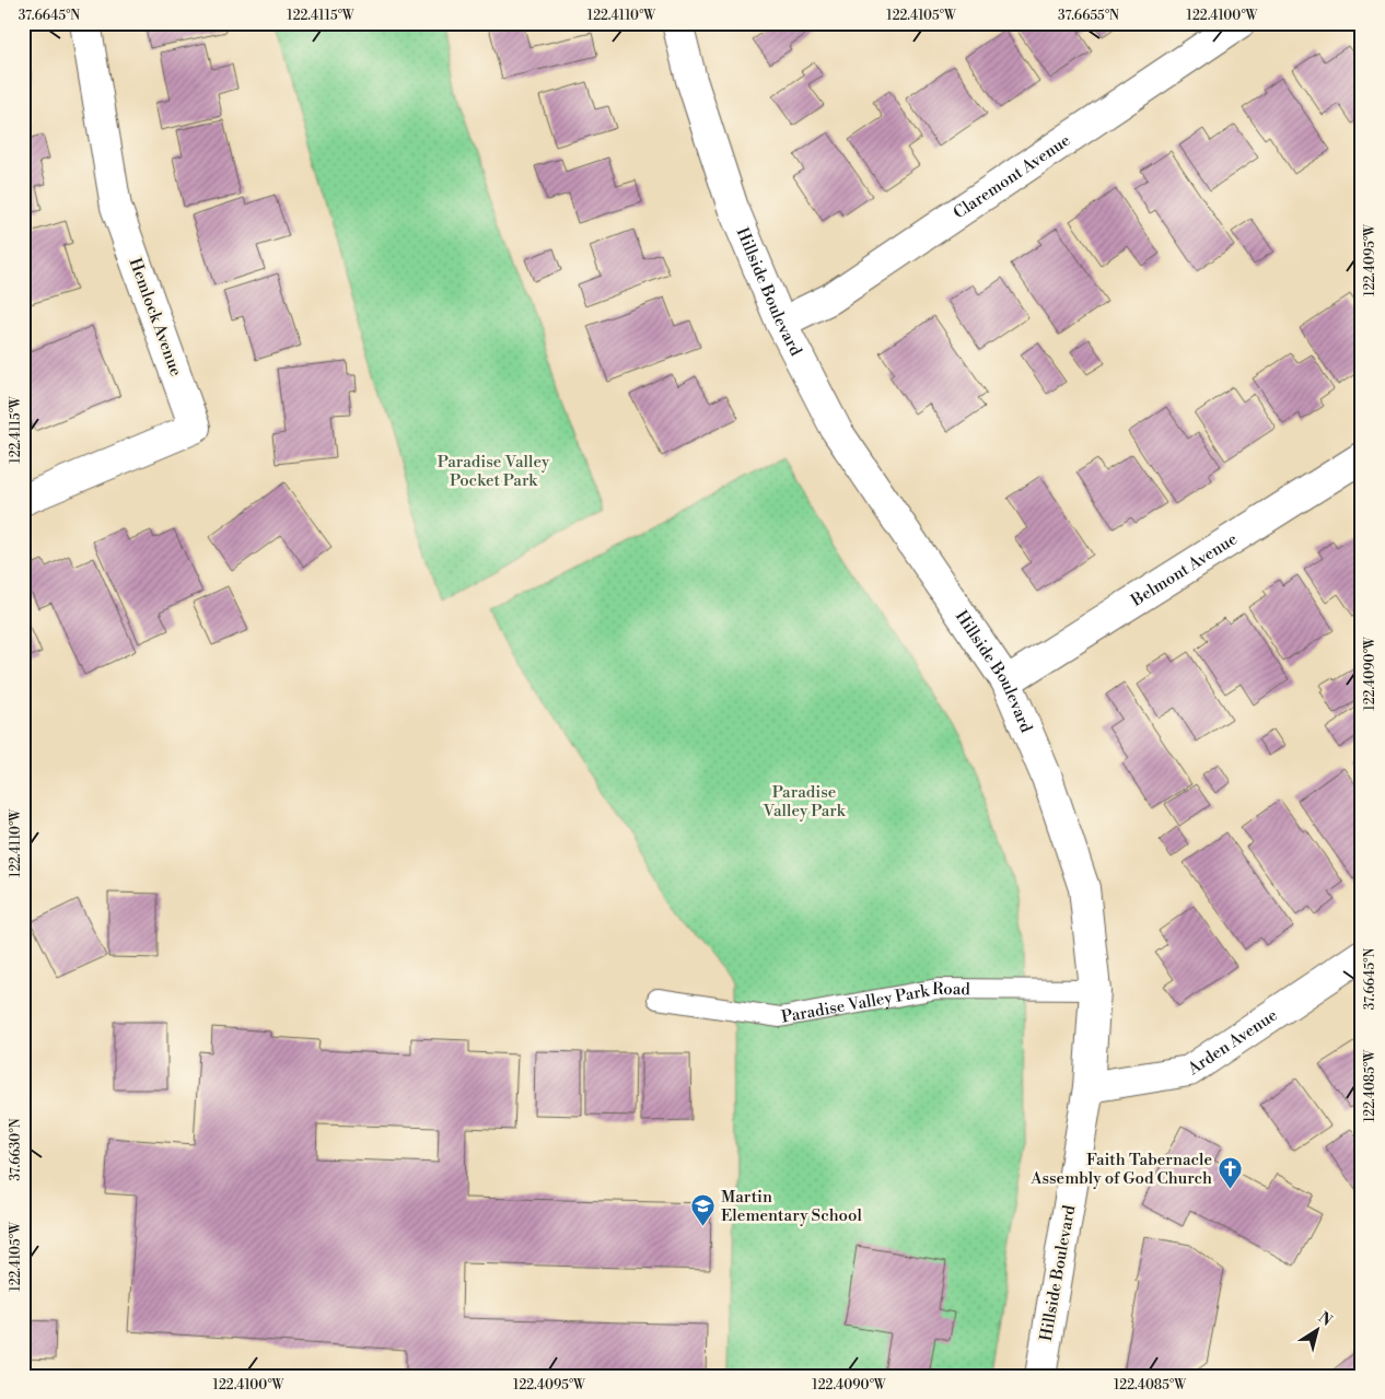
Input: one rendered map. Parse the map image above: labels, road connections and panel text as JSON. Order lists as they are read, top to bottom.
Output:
{
  "streets": {
    "street": [
      "Claremont Avenue",
      "Hillside Boulevard",
      "Hemlock Avenue",
      "Belmont Avenue",
      "Arden Avenue"
    ],
    "lane": ["Paradise Valley Park Road"]
  },
  "crossings": [
    ["Claremont Avenue", "Hillside Boulevard"],
    ["Hillside Boulevard", "Belmont Avenue"],
    ["Hillside Boulevard", "Paradise Valley Park Road"],
    ["Hillside Boulevard", "Arden Avenue"]
  ],
  "parks": ["Paradise Valley Pocket Park", "Paradise Valley Park"],
  "places": {
    "church": ["Faith Tabernacle Assembly of God Church"],
    "school or university": ["Martin Elementary School"]
  },
  "north": "top right",
  "coordinates": [
    "37.6645°N",
    "122.4115°W",
    "122.4110°W",
    "122.4105°W",
    "37.6655°N",
    "122.4100°W",
    "122.4095°W",
    "122.4090°W",
    "122.4085°W",
    "37.6630°N"
  ]
}
